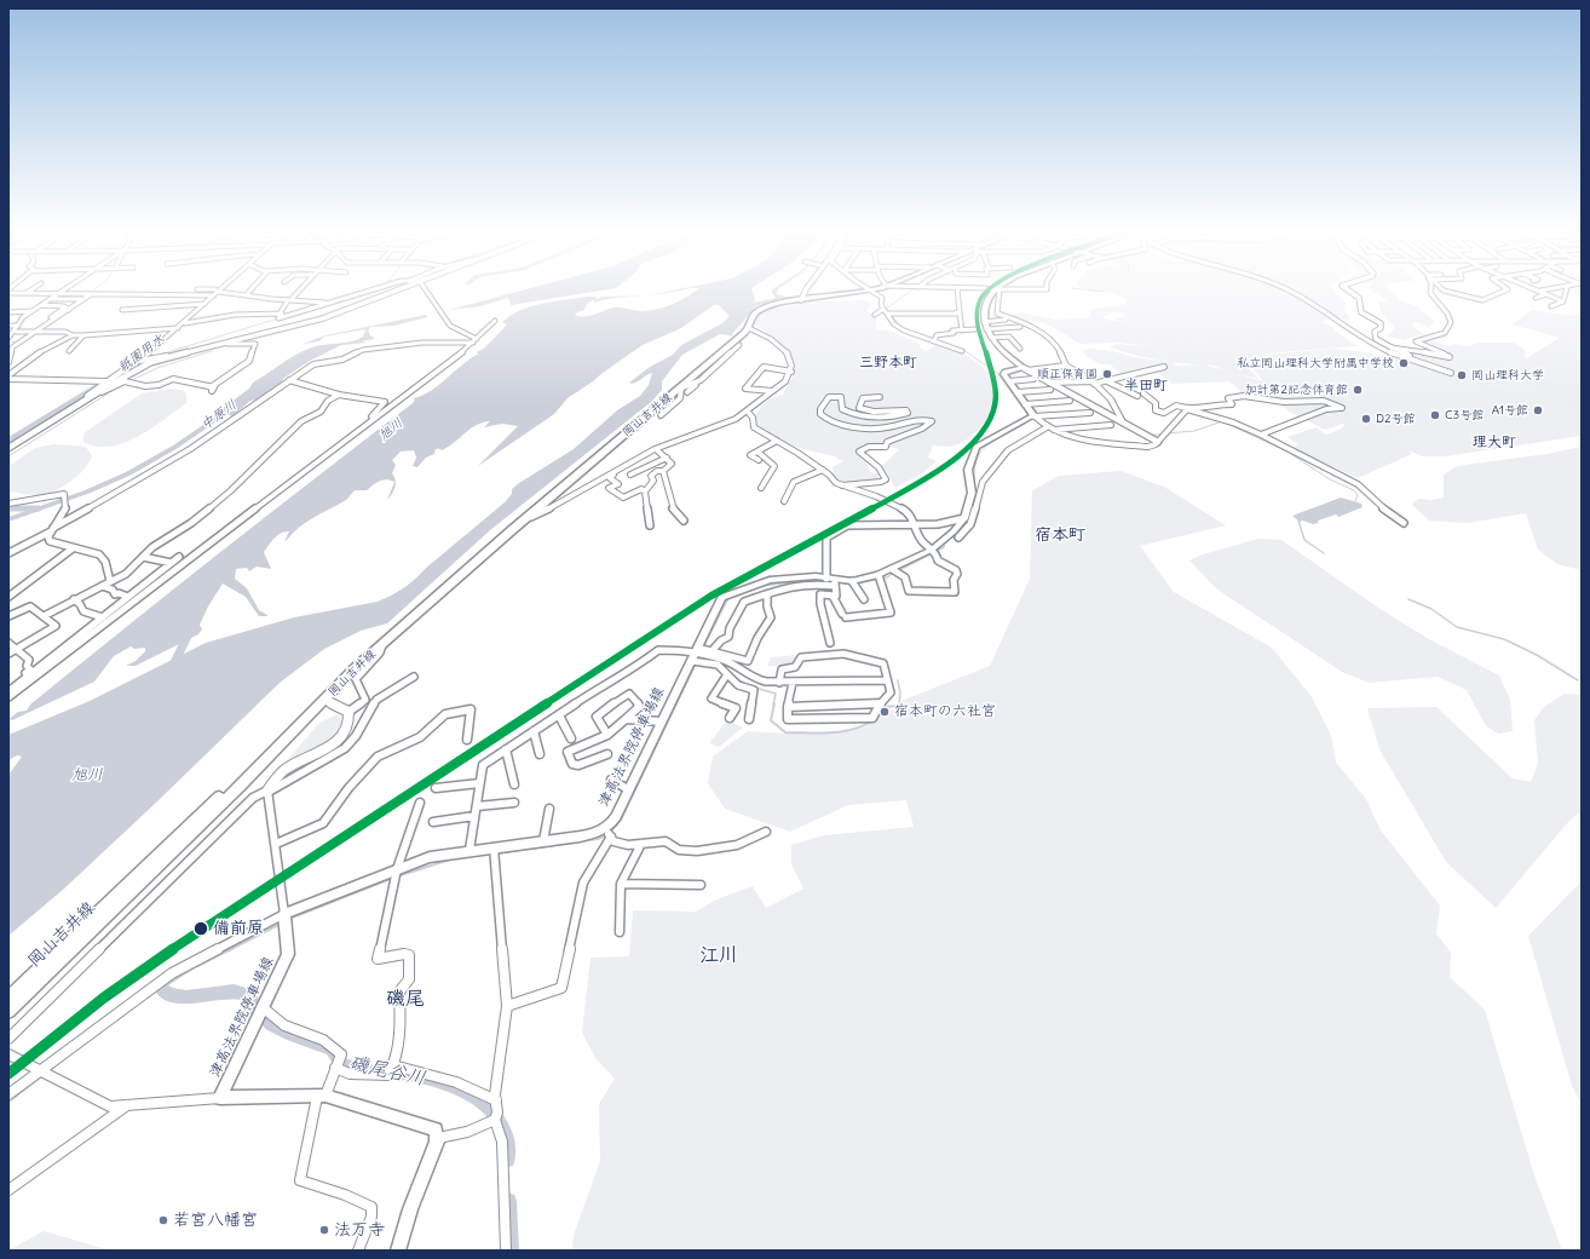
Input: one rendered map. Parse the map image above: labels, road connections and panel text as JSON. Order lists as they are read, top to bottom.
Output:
{
  "streets": {
    "main road": ["岡山吉井線", "津高法界院停車場線"]
  },
  "districts": [
    "三野本町",
    "半田町",
    "理大町",
    "宿本町",
    "江川",
    "磯尾"
  ],
  "water": [
    "祇園用水",
    "中原川",
    "旭川",
    "磯尾谷川"
  ],
  "places": [
    "私立岡山理科大学附属中学校",
    "順正保育園",
    "岡山理科大学",
    "加計第2記念体育館",
    "A1号館",
    "C3号館",
    "D2号館",
    "宿本町の六社宮",
    "備前原",
    "若宮八幡宮",
    "法万寺"
  ]
}
